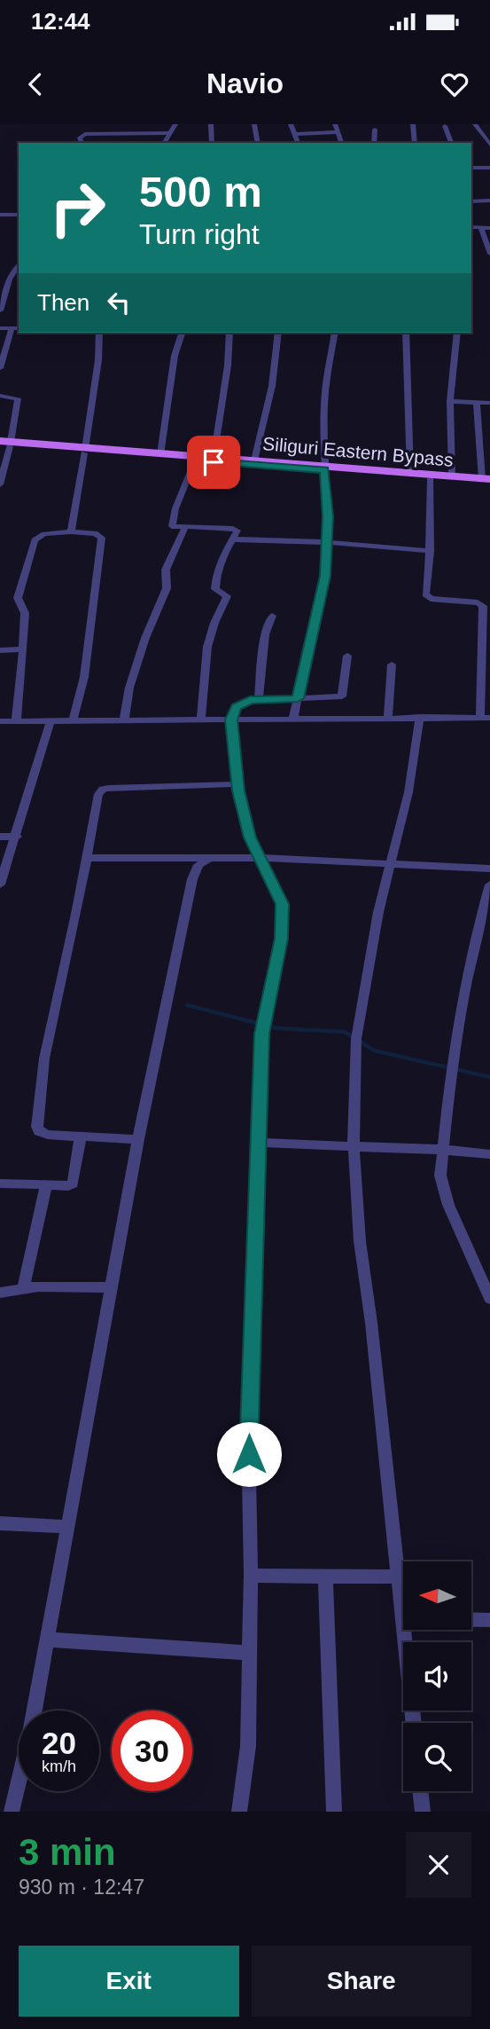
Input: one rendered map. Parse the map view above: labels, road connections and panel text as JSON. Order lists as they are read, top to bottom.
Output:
{
  "streets": {
    "main road": ["Siliguri Eastern Bypass"]
  },
  "north": "left",
  "page": {
    "status": "12:44",
    "header": "Navio",
    "turn": ["500 m", "Turn right"],
    "then": "Then",
    "speed": "20 km/h",
    "limit": "30",
    "heading": ["3 min", "930 m · 12:47"],
    "buttons": ["Exit", "Share"]
  }
}
